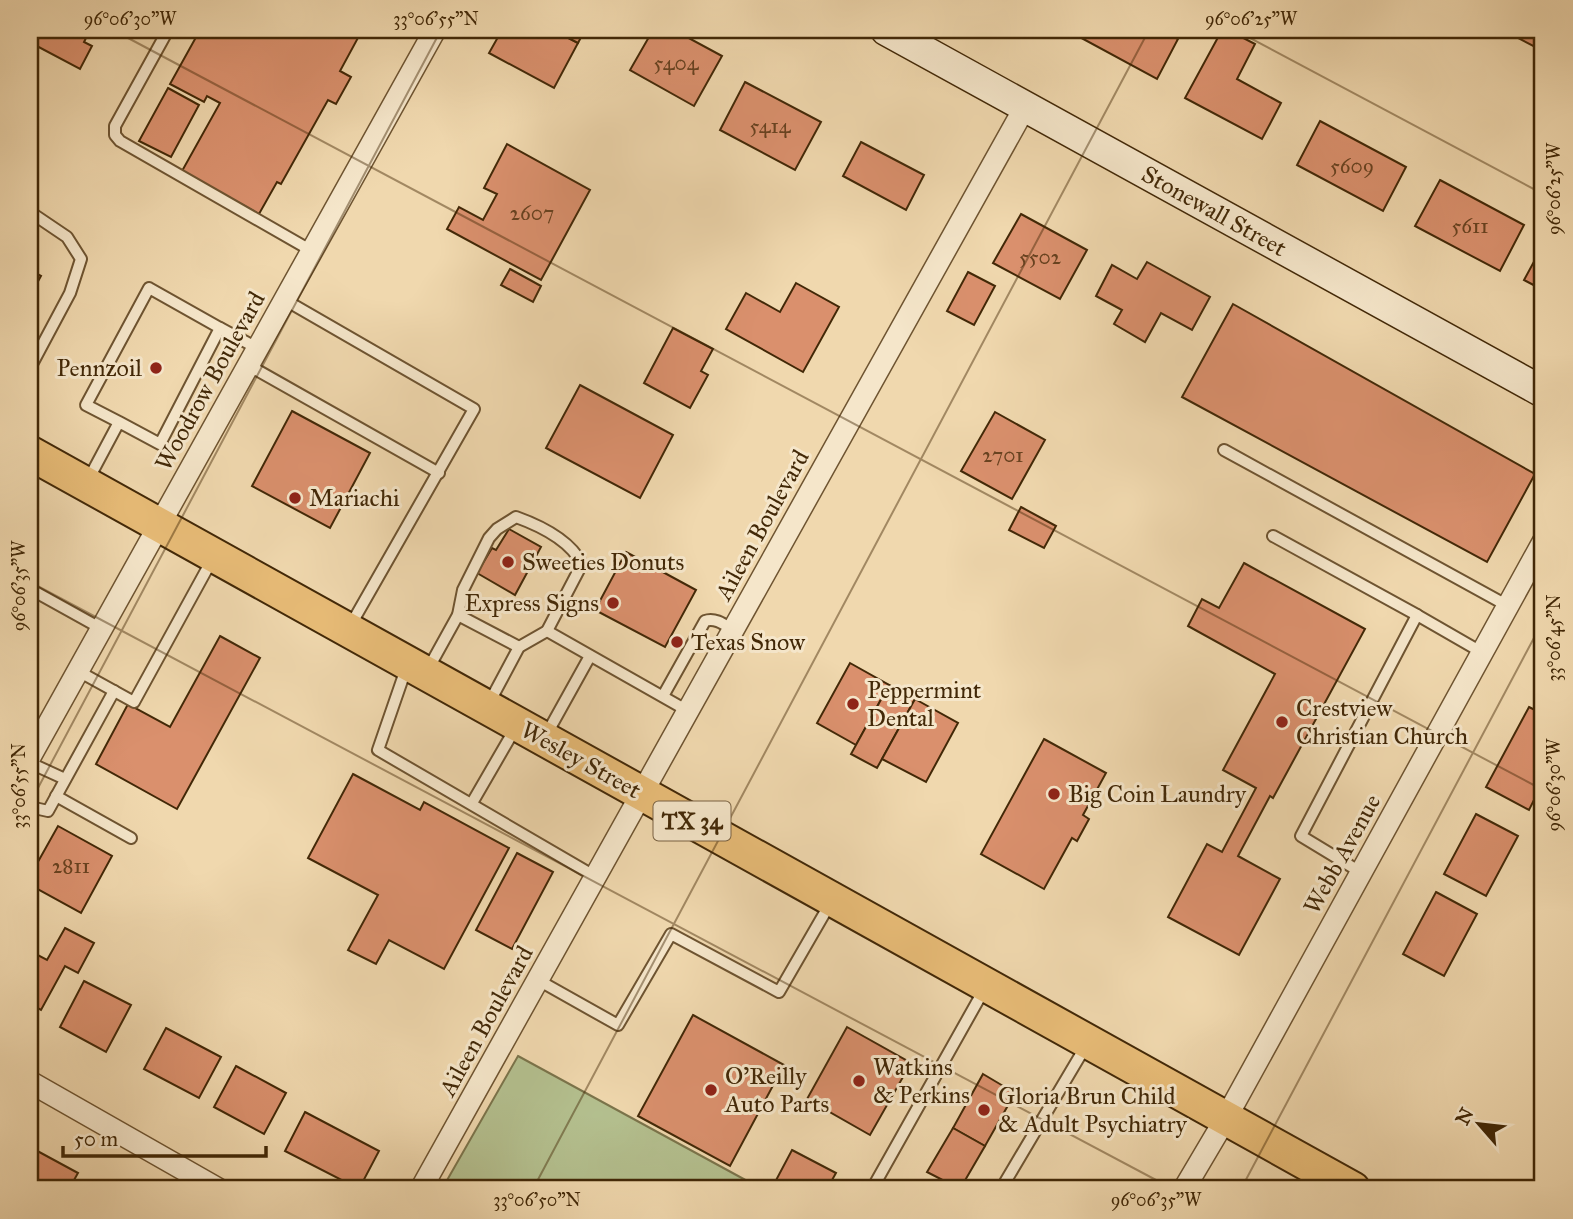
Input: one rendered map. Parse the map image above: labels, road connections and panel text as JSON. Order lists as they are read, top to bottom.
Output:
{
  "streets": {
    "main road": ["Wesley Street", "TX 34"],
    "street": [
      "Stonewall Street",
      "Woodrow Boulevard",
      "Aileen Boulevard",
      "Webb Avenue"
    ]
  },
  "crossings": [
    ["Stonewall Street", "Aileen Boulevard"],
    ["Woodrow Boulevard", "Wesley Street"],
    ["Aileen Boulevard", "Wesley Street"],
    ["Wesley Street", "Webb Avenue"]
  ],
  "places": [
    "Pennzoil",
    "Mariachi",
    "Sweeties Donuts",
    "Express Signs",
    "Texas Snow",
    "Peppermint Dental",
    "Crestview Christian Church",
    "Big Coin Laundry",
    "Watkins & Perkins",
    "O'Reilly Auto Parts",
    "Gloria Brun Child & Adult Psychiatry"
  ],
  "house_numbers": [
    "5404",
    "5414",
    "5609",
    "2607",
    "5611",
    "5502",
    "2701",
    "2811"
  ],
  "scale_bar": "50 m",
  "north": "top left",
  "coordinates": [
    "96°06'30\"W",
    "33°06'55\"N",
    "96°06'25\"W",
    "96°06'35\"W",
    "33°06'45\"N",
    "33°06'50\"N"
  ]
}
